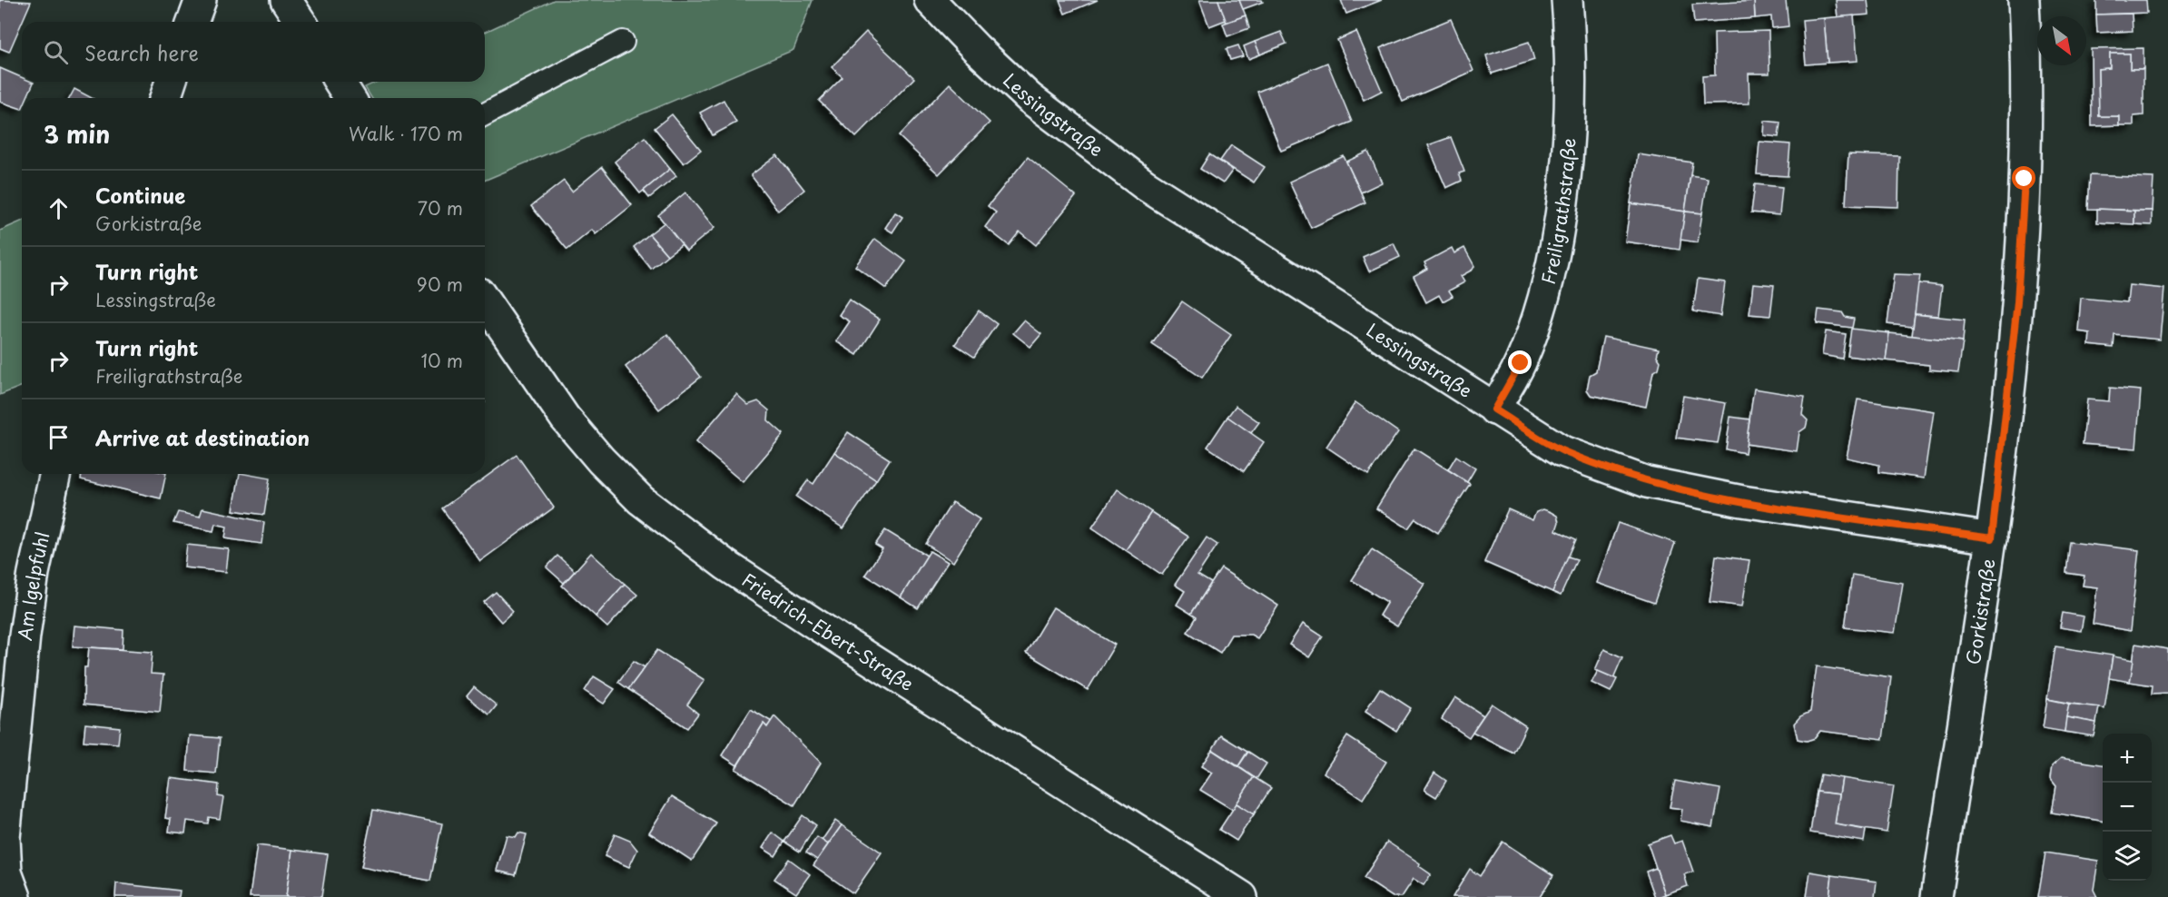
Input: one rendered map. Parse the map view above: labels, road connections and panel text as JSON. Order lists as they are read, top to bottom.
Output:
{
  "streets": {
    "street": [
      "Lessingstraße",
      "Freiligrathstraße",
      "Am Igelpfuhl",
      "Gorkistraße",
      "Friedrich-Ebert-Straße"
    ]
  },
  "crossings": [
    ["Lessingstraße", "Freiligrathstraße"],
    ["Lessingstraße", "Gorkistraße"]
  ],
  "north": "bottom right",
  "page": {
    "search": "Search here",
    "heading": ["3 min", "Walk · 170 m"],
    "list": [
      ["Continue", "Gorkistraße", "70 m"],
      ["Turn right", "Lessingstraße", "90 m"],
      ["Turn right", "Freiligrathstraße", "10 m"],
      "Arrive at destination"
    ],
    "map_buttons": ["+", "−"]
  }
}
